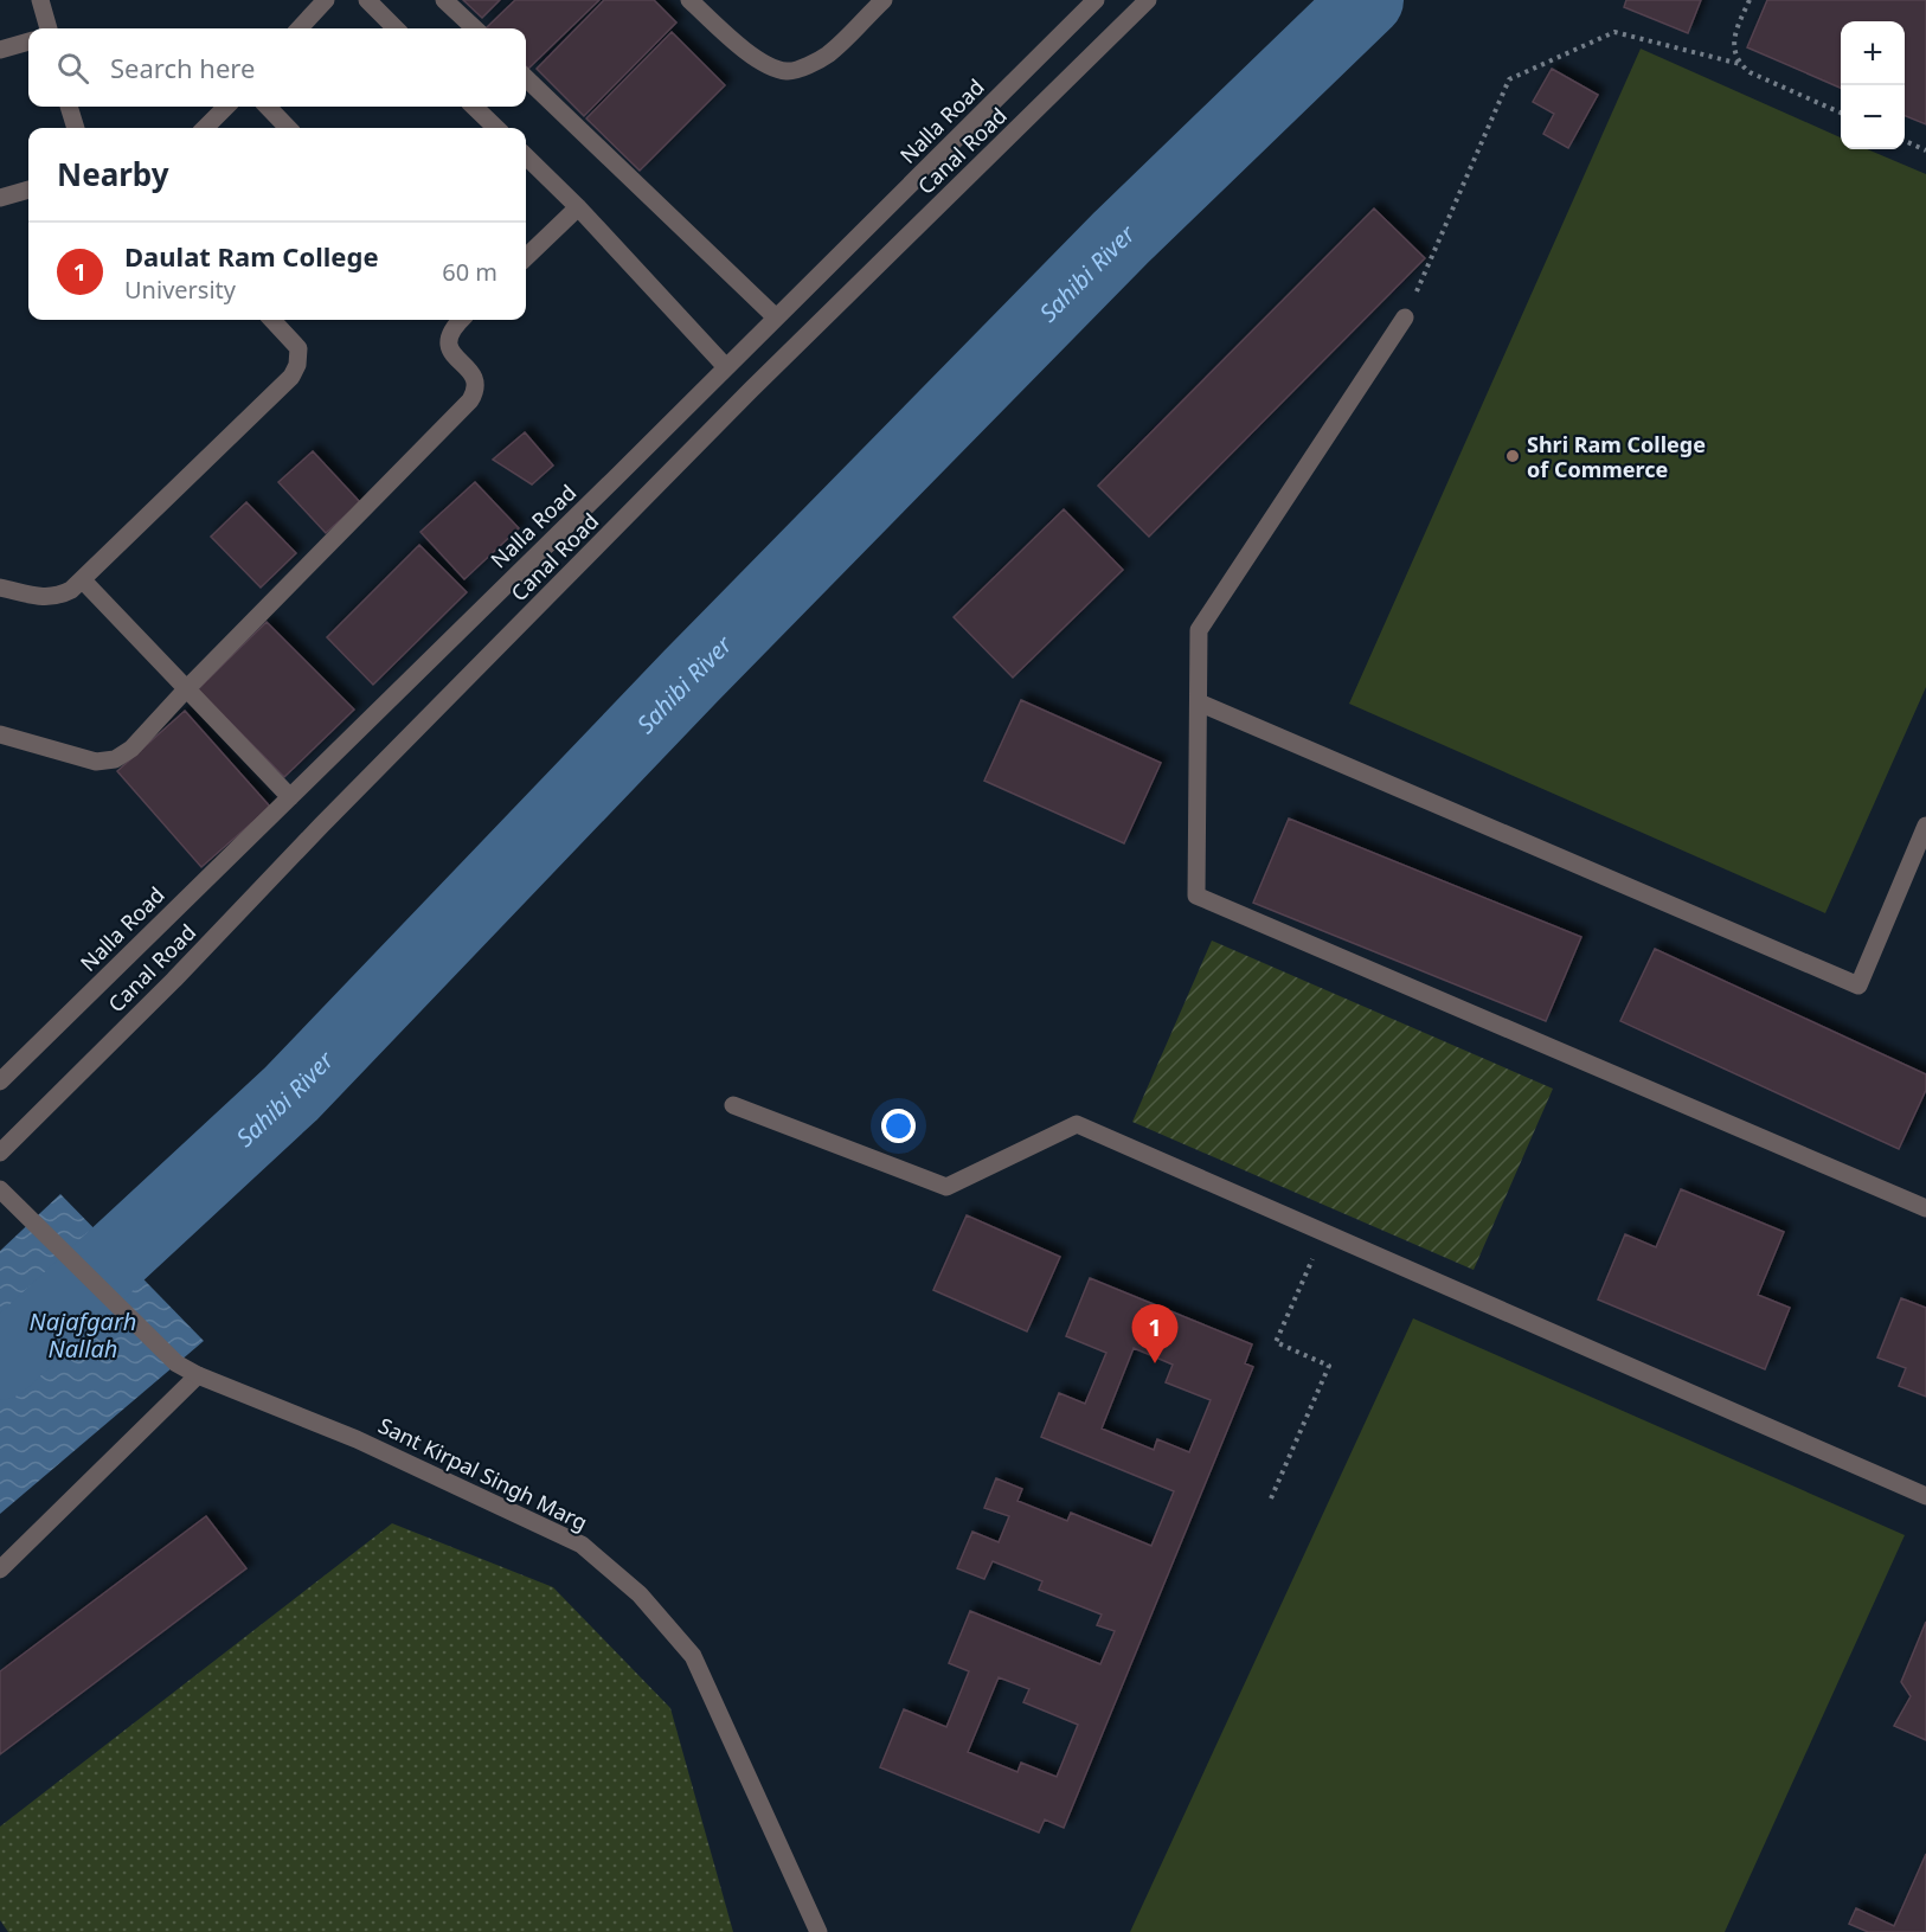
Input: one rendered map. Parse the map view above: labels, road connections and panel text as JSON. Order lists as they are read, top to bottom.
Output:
{
  "streets": {
    "street": ["Nalla Road", "Canal Road", "Sant Kirpal Singh Marg"]
  },
  "water": ["Sahibi River", "Najafgarh Nallah"],
  "places": ["Shri Ram College of Commerce"],
  "page": {
    "map_buttons": ["+", "−"],
    "search": "Search here",
    "heading": "Nearby",
    "list": [
      {
        "mark": "1",
        "name": "Daulat Ram College",
        "note": "University",
        "value": "60 m"
      }
    ],
    "pins": "1"
  }
}
